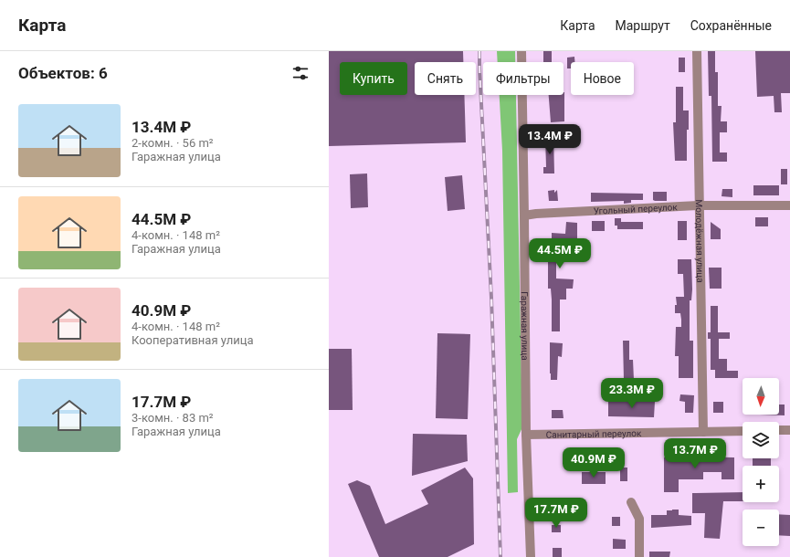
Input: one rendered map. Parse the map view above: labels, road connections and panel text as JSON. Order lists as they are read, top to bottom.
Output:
{
  "streets": {
    "street": [
      "Угольный переулок",
      "Молодёжная улица",
      "Гаражная улица",
      "Санитарный переулок"
    ]
  },
  "crossings": [
    ["Угольный переулок", "Молодёжная улица"],
    ["Угольный переулок", "Гаражная улица"],
    ["Молодёжная улица", "Санитарный переулок"],
    ["Гаражная улица", "Санитарный переулок"]
  ],
  "north": "bottom",
  "page": {
    "header": "Карта",
    "nav": ["Карта", "Маршрут", "Сохранённые"],
    "heading": "Объектов: 6",
    "chip": [
      "Купить",
      "Снять",
      "Фильтры",
      "Новое"
    ],
    "list": [
      {
        "name": "13.4M ₽",
        "note": "2-комн. · 56 m² · Гаражная улица"
      },
      {
        "name": "44.5M ₽",
        "note": "4-комн. · 148 m² · Гаражная улица"
      },
      {
        "name": "40.9M ₽",
        "note": "4-комн. · 148 m² · Кооперативная улица"
      },
      {
        "name": "17.7M ₽",
        "note": "3-комн. · 83 m² · Гаражная улица"
      }
    ],
    "price": [
      "13.4M ₽",
      "44.5M ₽",
      "23.3M ₽",
      "13.7M ₽",
      "40.9M ₽",
      "17.7M ₽"
    ],
    "map_buttons": ["+", "−"]
  }
}
